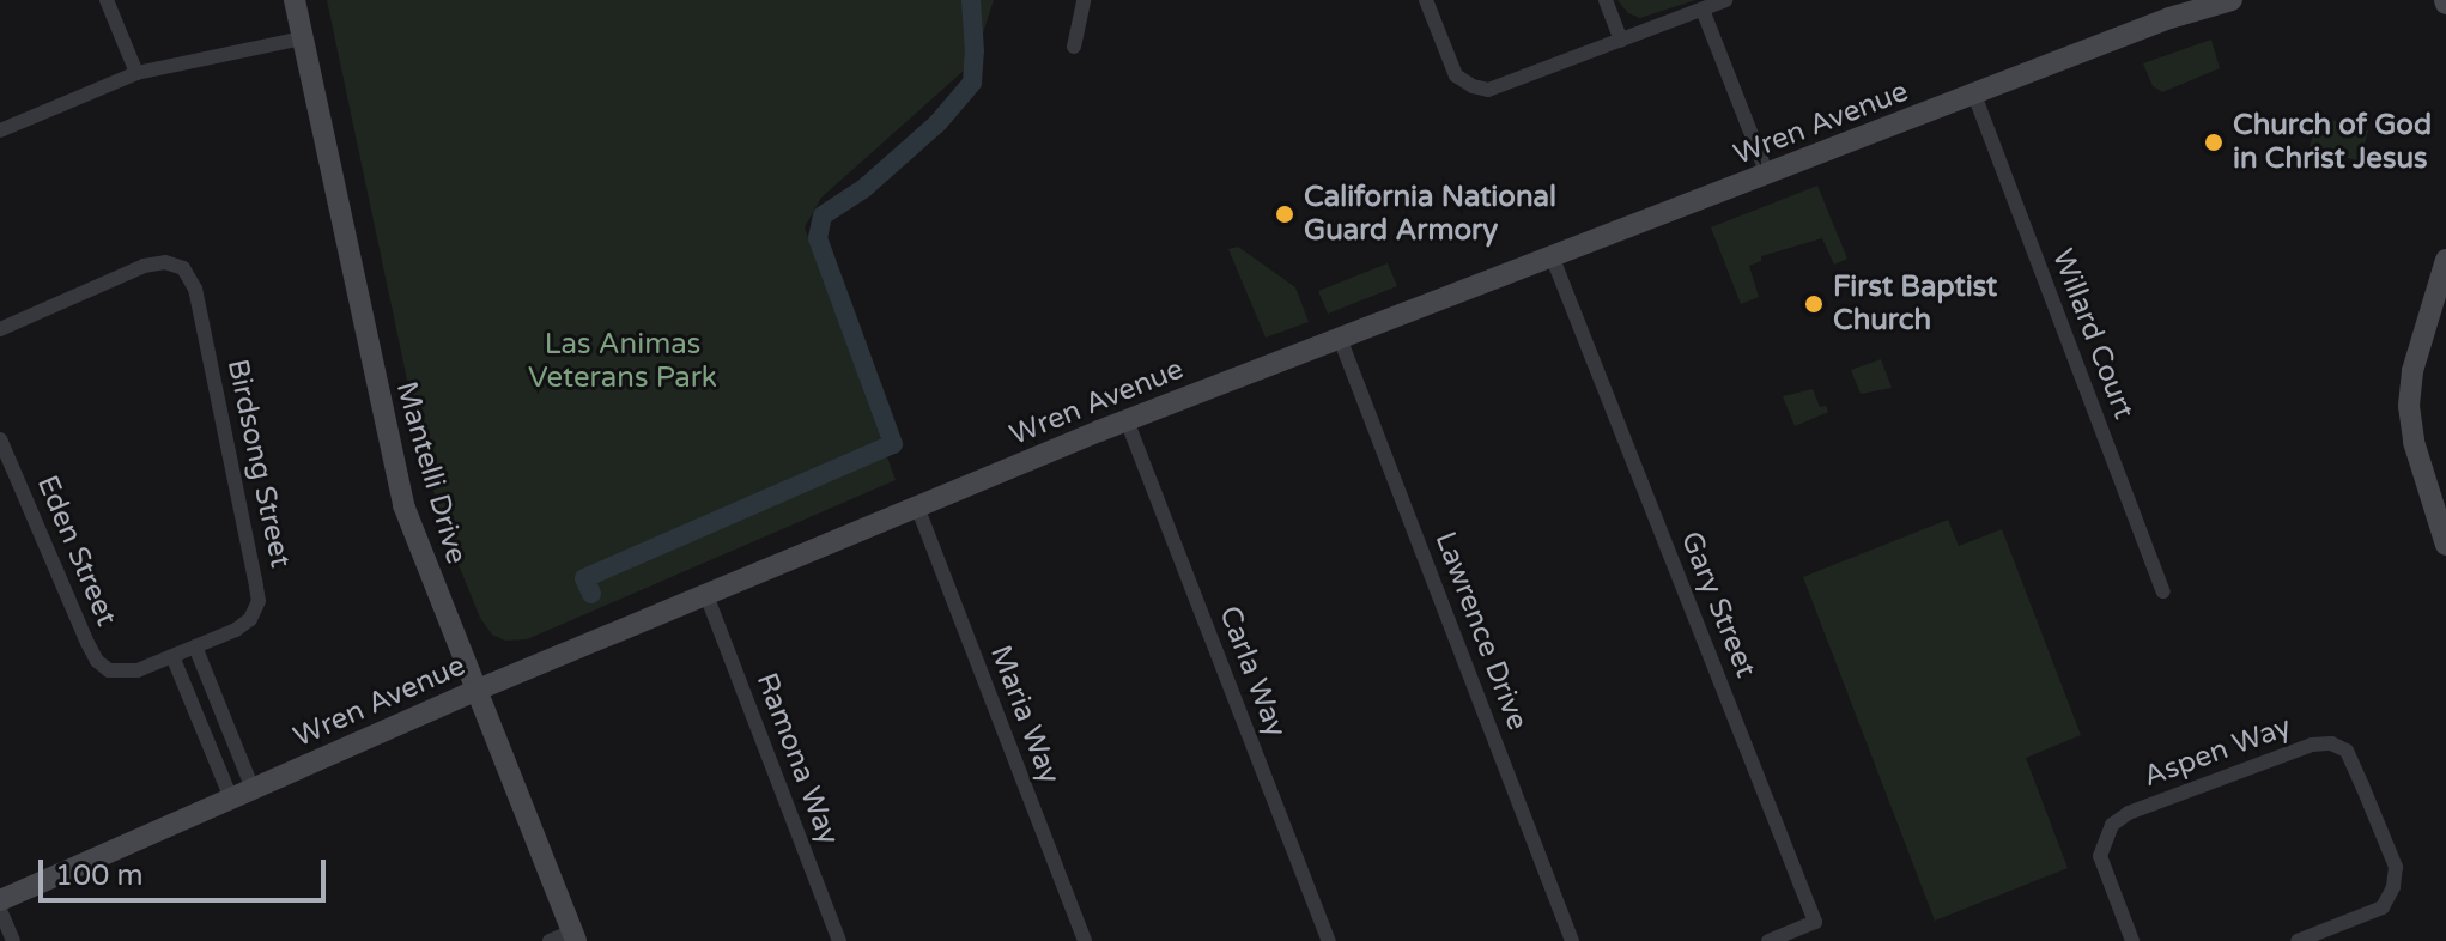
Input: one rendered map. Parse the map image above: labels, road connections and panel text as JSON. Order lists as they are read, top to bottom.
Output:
{
  "streets": {
    "street": [
      "Wren Avenue",
      "Willard Court",
      "Birdsong Street",
      "Mantelli Drive",
      "Eden Street",
      "Gary Street",
      "Lawrence Drive",
      "Carla Way",
      "Maria Way",
      "Aspen Way",
      "Ramona Way"
    ]
  },
  "crossings": [
    ["Wren Avenue", "Willard Court"],
    ["Wren Avenue", "Mantelli Drive"],
    ["Wren Avenue", "Gary Street"],
    ["Wren Avenue", "Lawrence Drive"],
    ["Wren Avenue", "Carla Way"],
    ["Wren Avenue", "Maria Way"],
    ["Wren Avenue", "Ramona Way"],
    ["Birdsong Street", "Eden Street"]
  ],
  "parks": ["Las Animas Veterans Park"],
  "places": ["Church of God in Christ Jesus", "California National Guard Armory", "First Baptist Church"],
  "scale_bar": "100 m"
}
